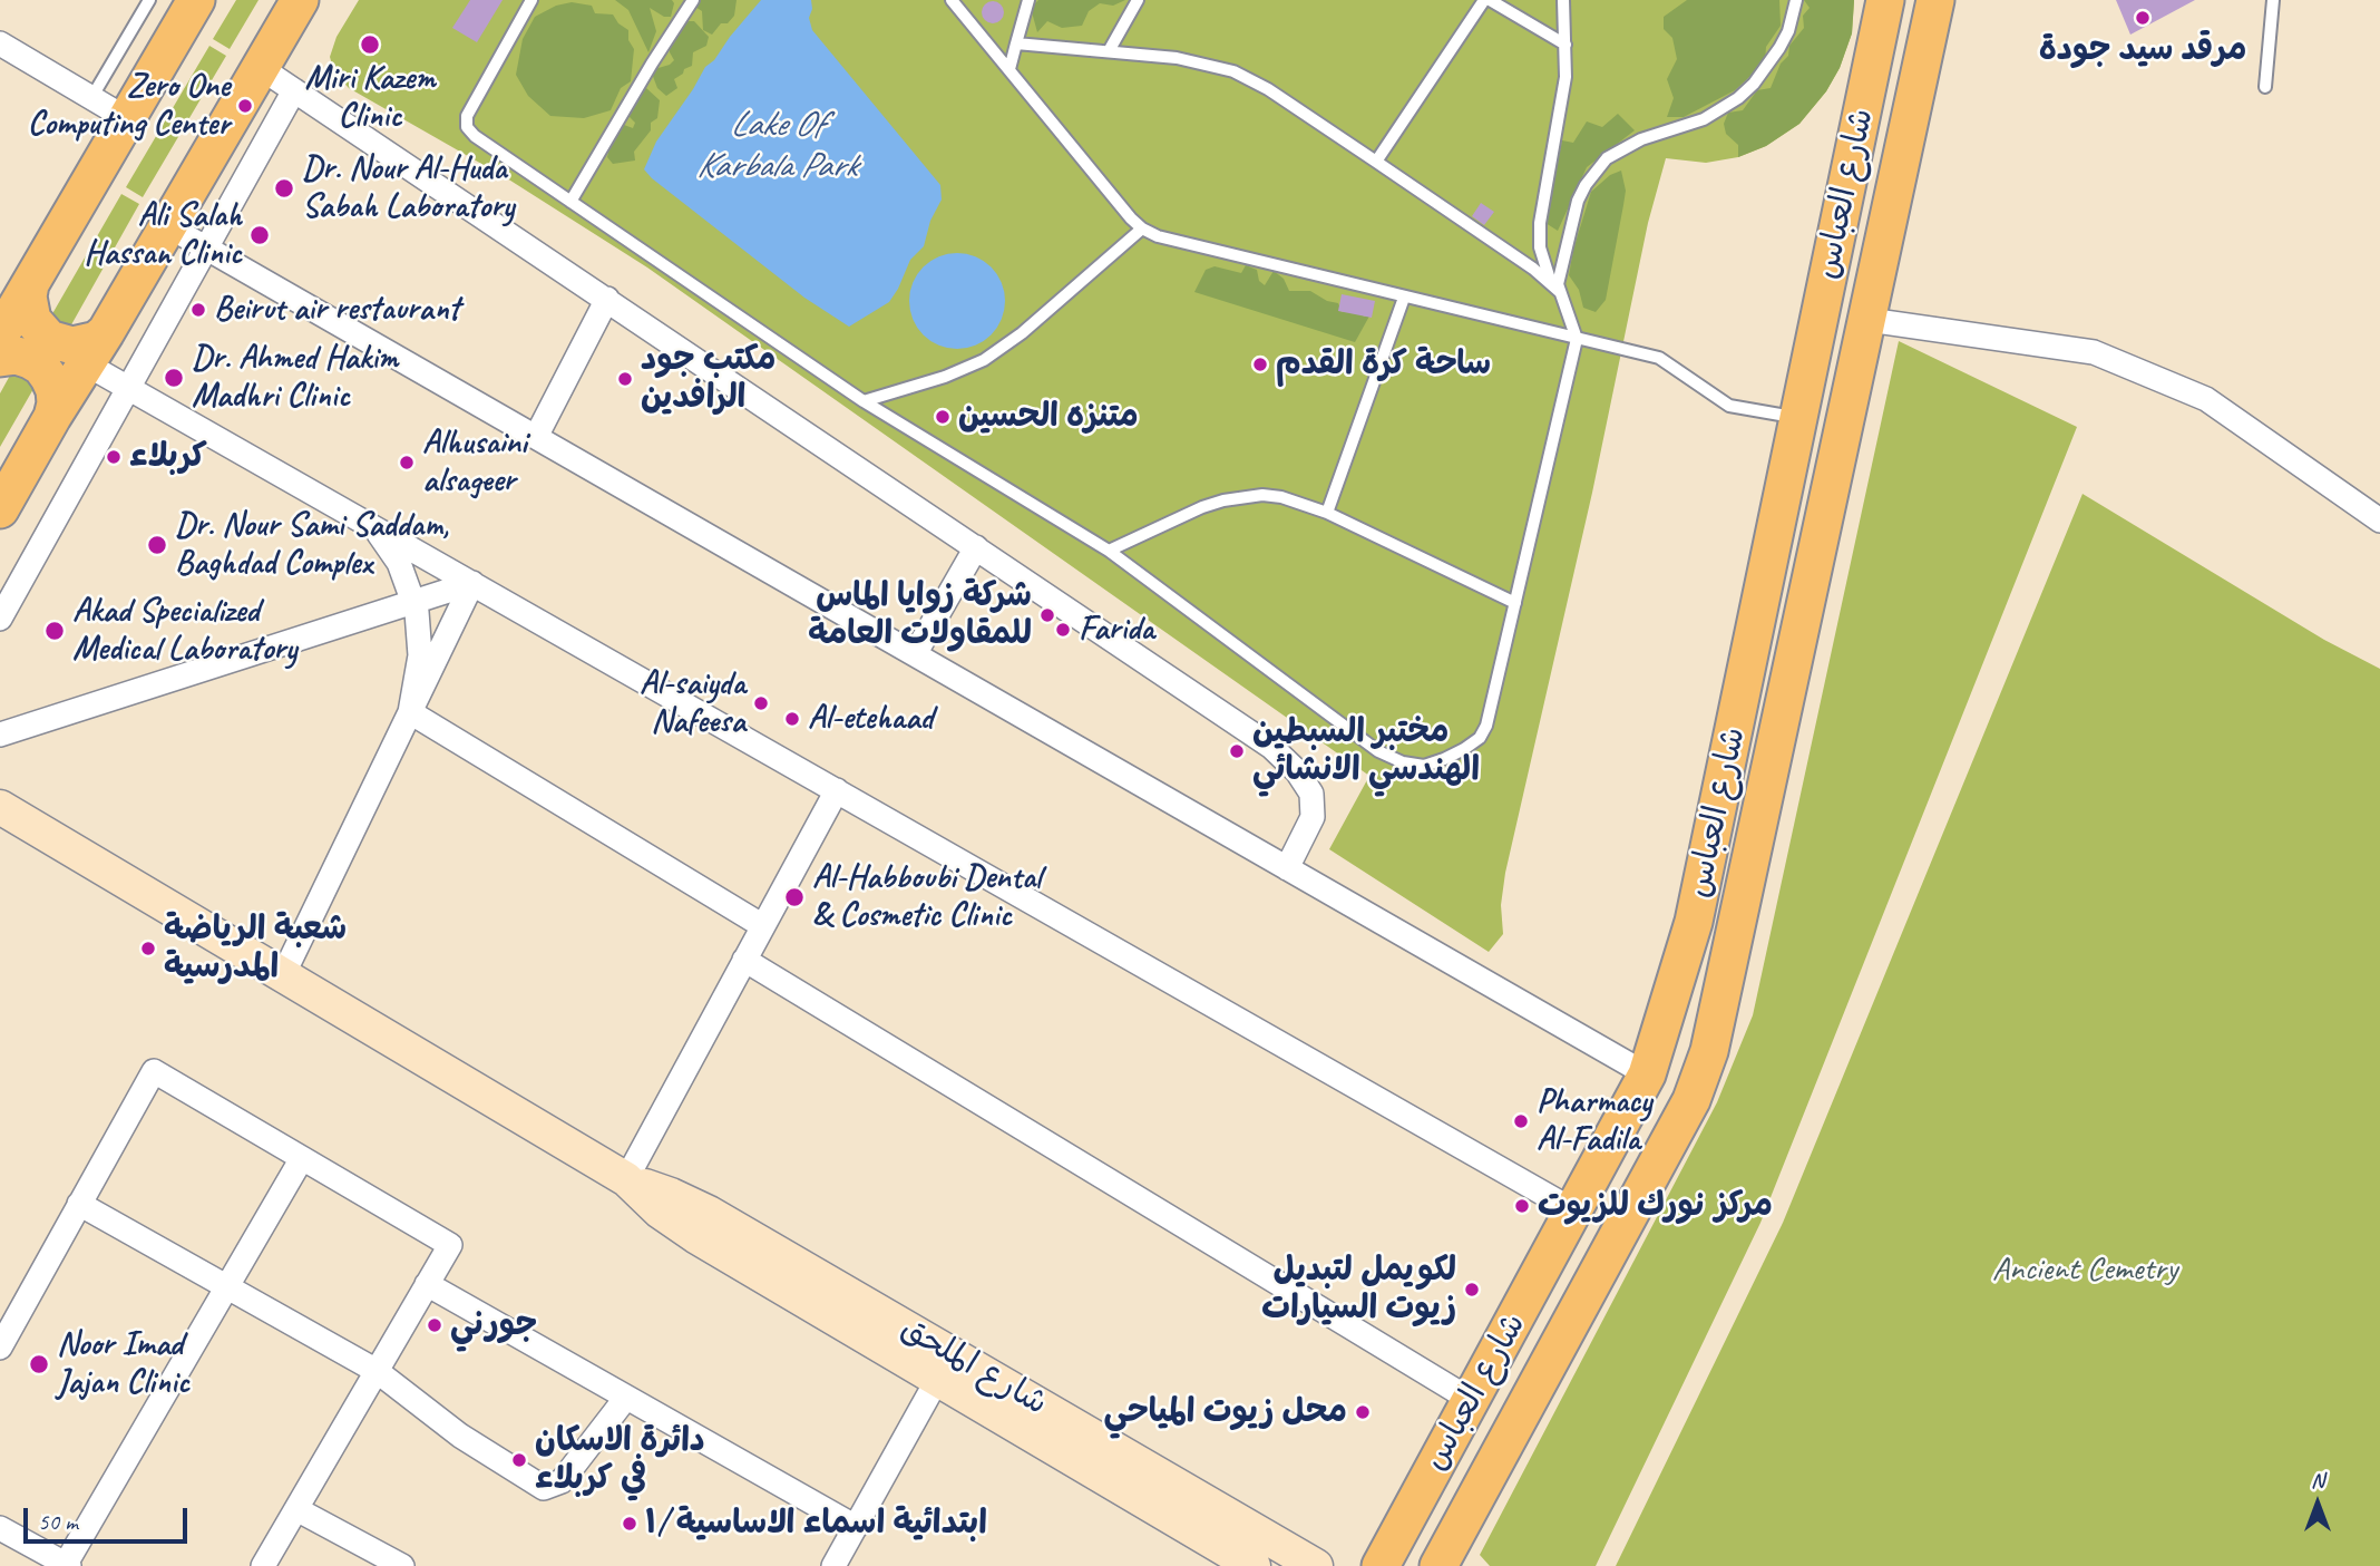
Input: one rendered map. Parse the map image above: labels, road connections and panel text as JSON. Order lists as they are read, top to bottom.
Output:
{
  "streets": {
    "main road": ["شارع العباس"],
    "street": ["شارع الملحق"]
  },
  "water": ["Lake Of Karbala Park"],
  "parks": ["Ancient Cemetry"],
  "places": [
    "مرقد سيد جودة",
    "Miri Kazem Clinic",
    "Zero One Computing Center",
    "Dr. Nour Al-Huda Sabah Laboratory",
    "Ali Salah Hassan Clinic",
    "Beirut air restaurant",
    "ساحة كرة القدم",
    "Dr. Ahmed Hakim Madhri Clinic",
    "مكتب جود الرافدين",
    "متنزه الحسين",
    "كربلاء",
    "Alhusaini alsageer",
    "Dr. Nour Sami Saddam, Baghdad Complex",
    "شركة زوايا الماس للمقاولات العامة",
    "Farida",
    "Akad Specialized Medical Laboratory",
    "Al-saiyda Nafeesa",
    "Al-etehaad",
    "مختبر السبطين الهندسي الانشائي",
    "Al-Habboubi Dental & Cosmetic Clinic",
    "شعبة الرياضة المدرسية",
    "Pharmacy Al-Fadila",
    "مركز نورك للزيوت",
    "لكويمل لتبديل زيوت السيارات",
    "جورني",
    "Noor Imad Jajan Clinic",
    "محل زيوت المياحي",
    "دائرة الاسكان في كربلاء",
    "ابتدائية اسماء الاساسية /١"
  ],
  "scale_bar": "50 m",
  "north": "top"
}
